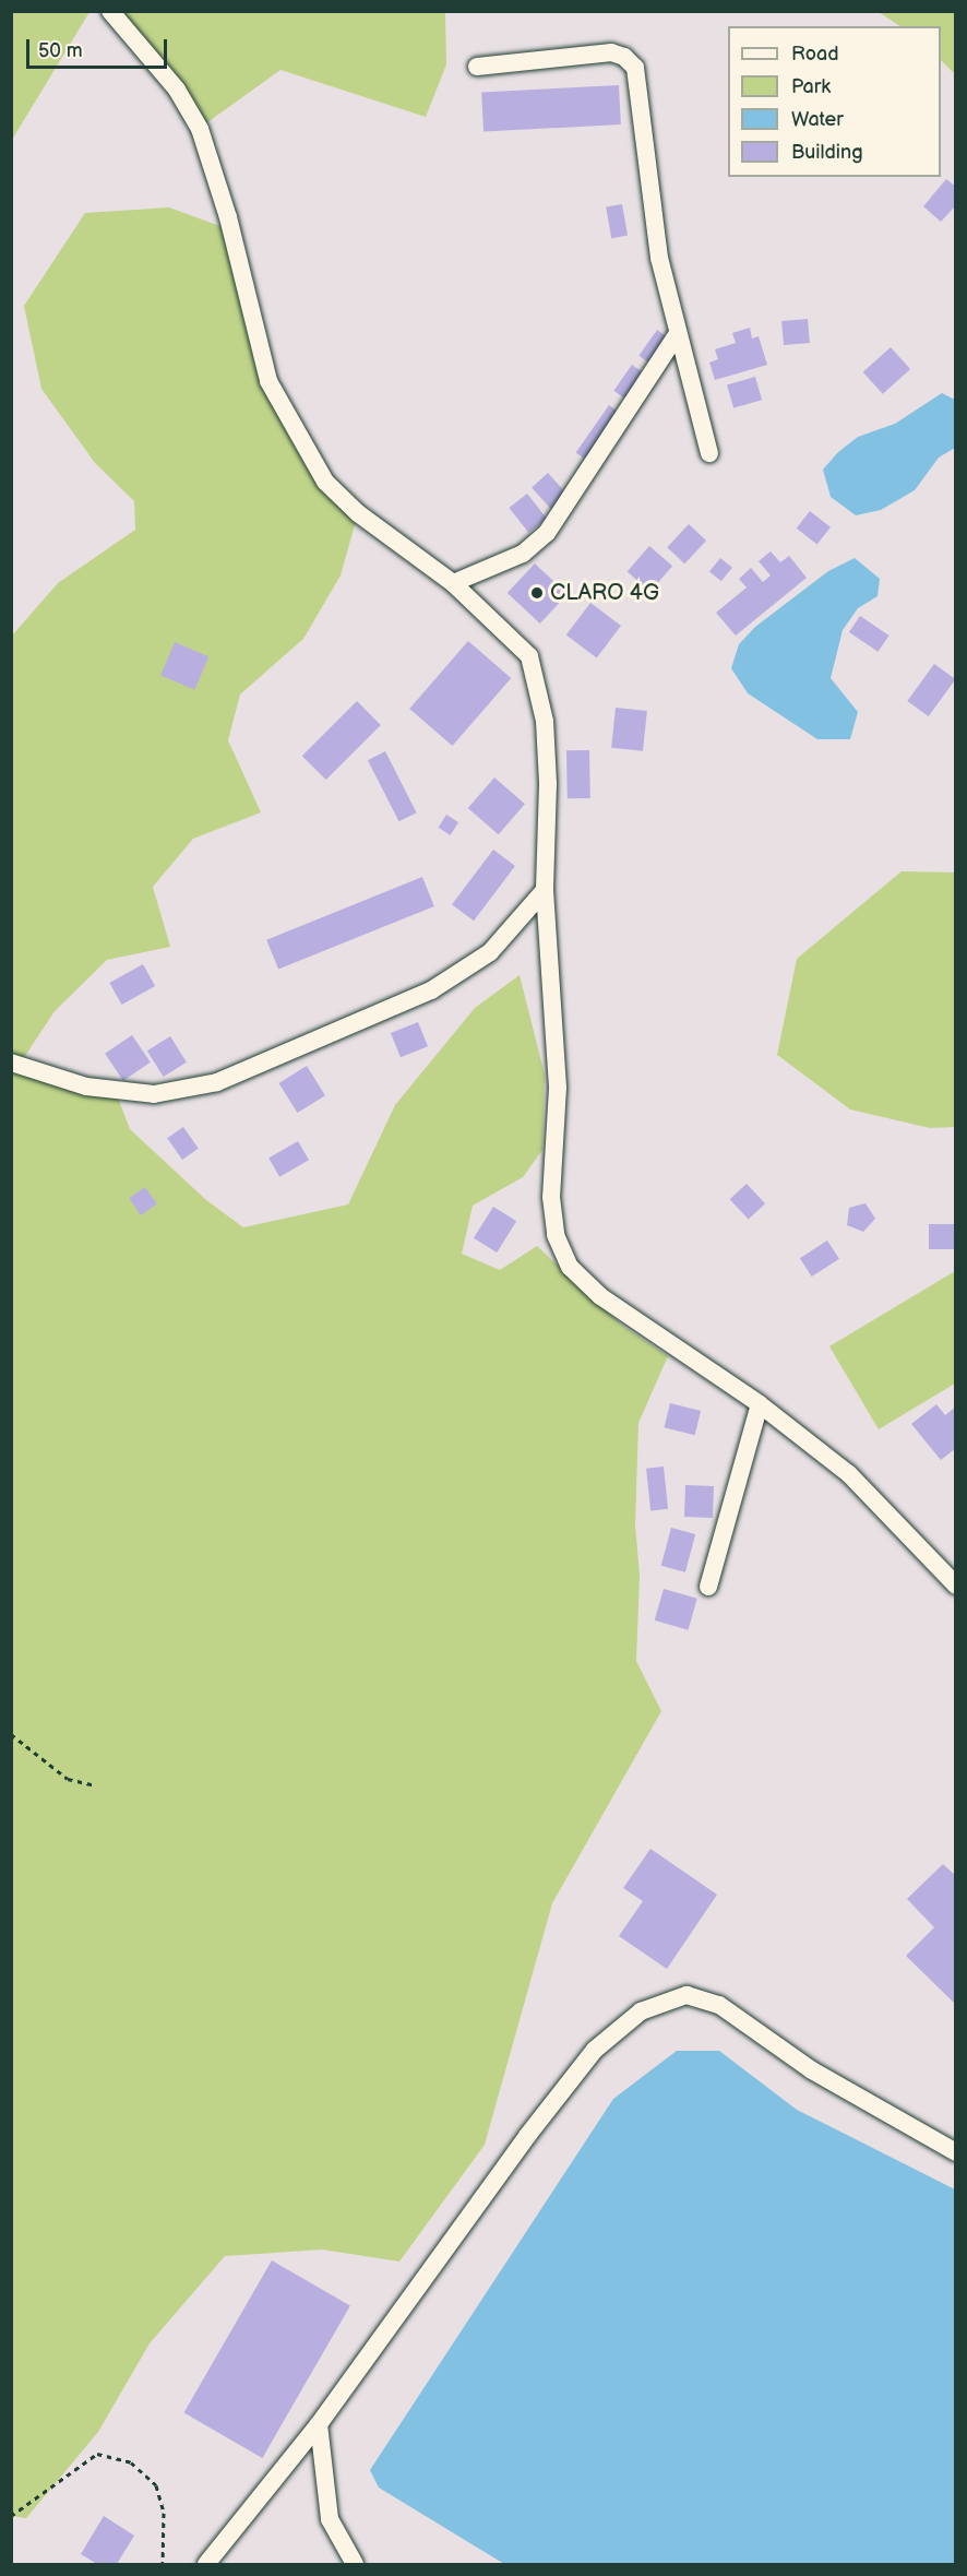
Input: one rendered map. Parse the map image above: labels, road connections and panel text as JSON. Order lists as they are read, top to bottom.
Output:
{
  "places": ["CLARO 4G"],
  "legend": [
    "Road",
    "Park",
    "Water",
    "Building"
  ],
  "scale_bar": "50 m"
}
